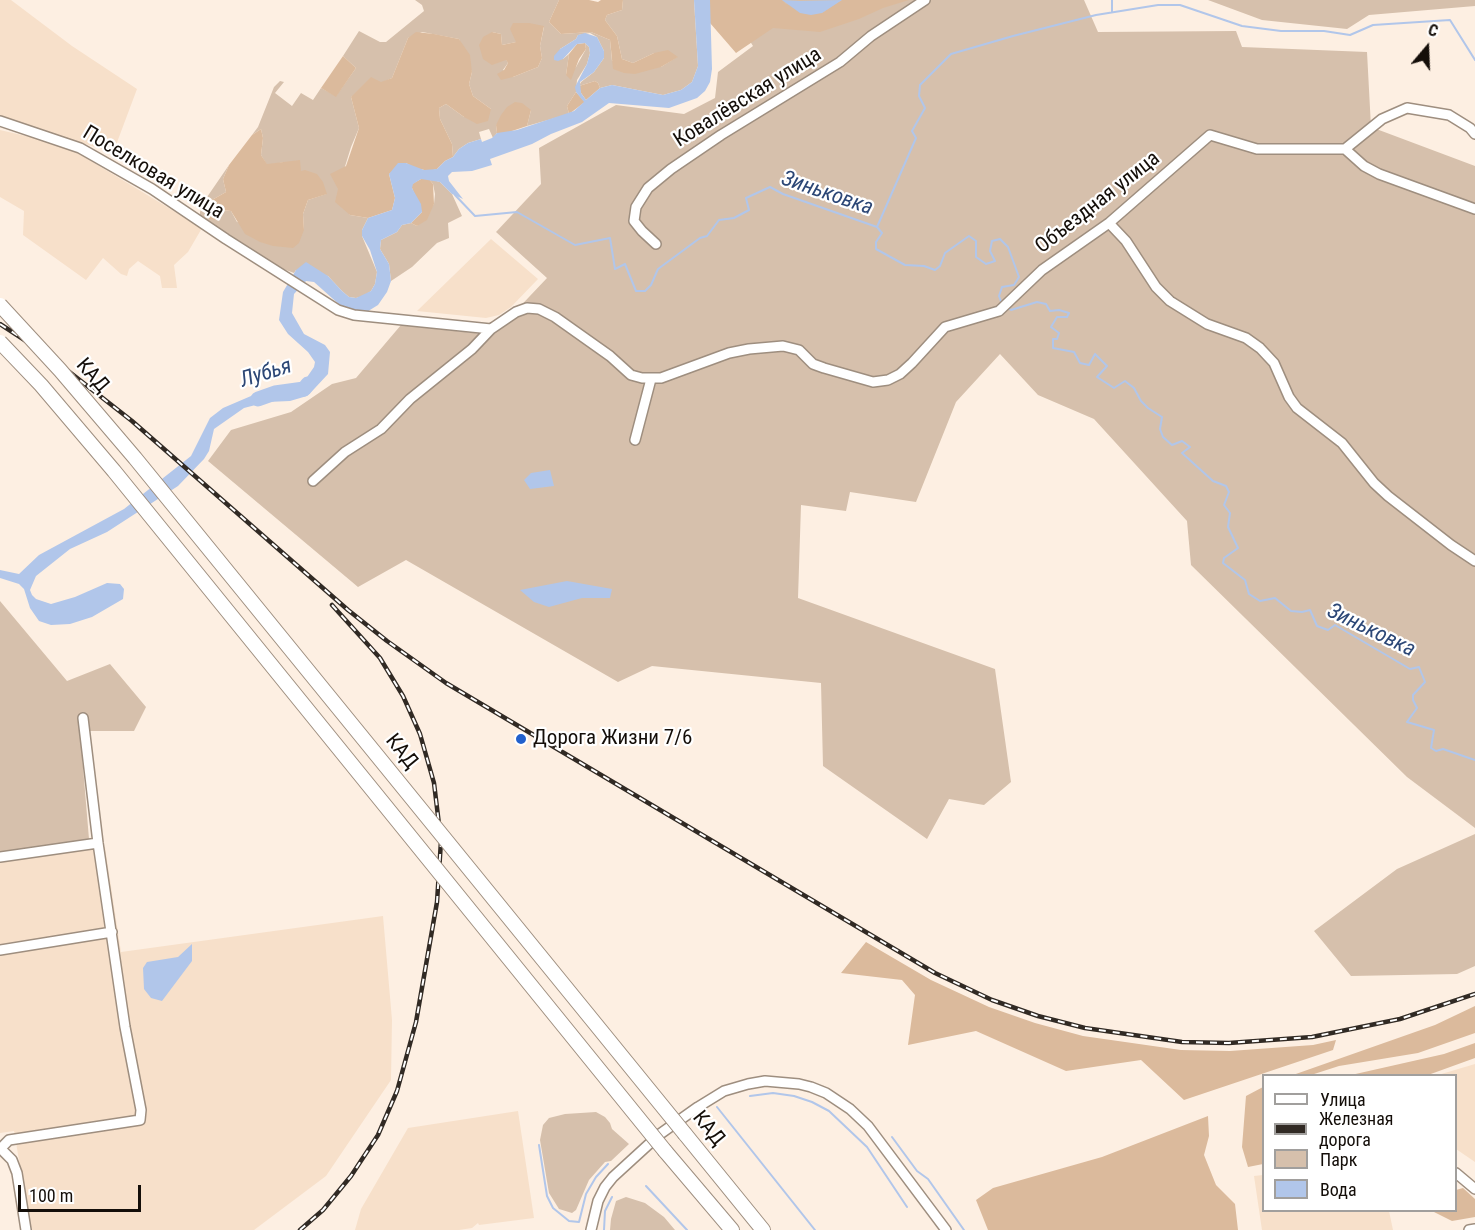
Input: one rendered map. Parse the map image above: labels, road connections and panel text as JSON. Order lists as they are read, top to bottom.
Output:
{
  "streets": {
    "highway": ["КАД"],
    "street": ["Ковалёвская улица", "Поселковая улица", "Объездная улица"]
  },
  "water": ["Зиньковка", "Лубья"],
  "places": ["Дорога Жизни 7/6"],
  "legend": [
    "Улица",
    "Железная дорога",
    "Парк",
    "Вода"
  ],
  "scale_bar": "100 m",
  "north": "top"
}
